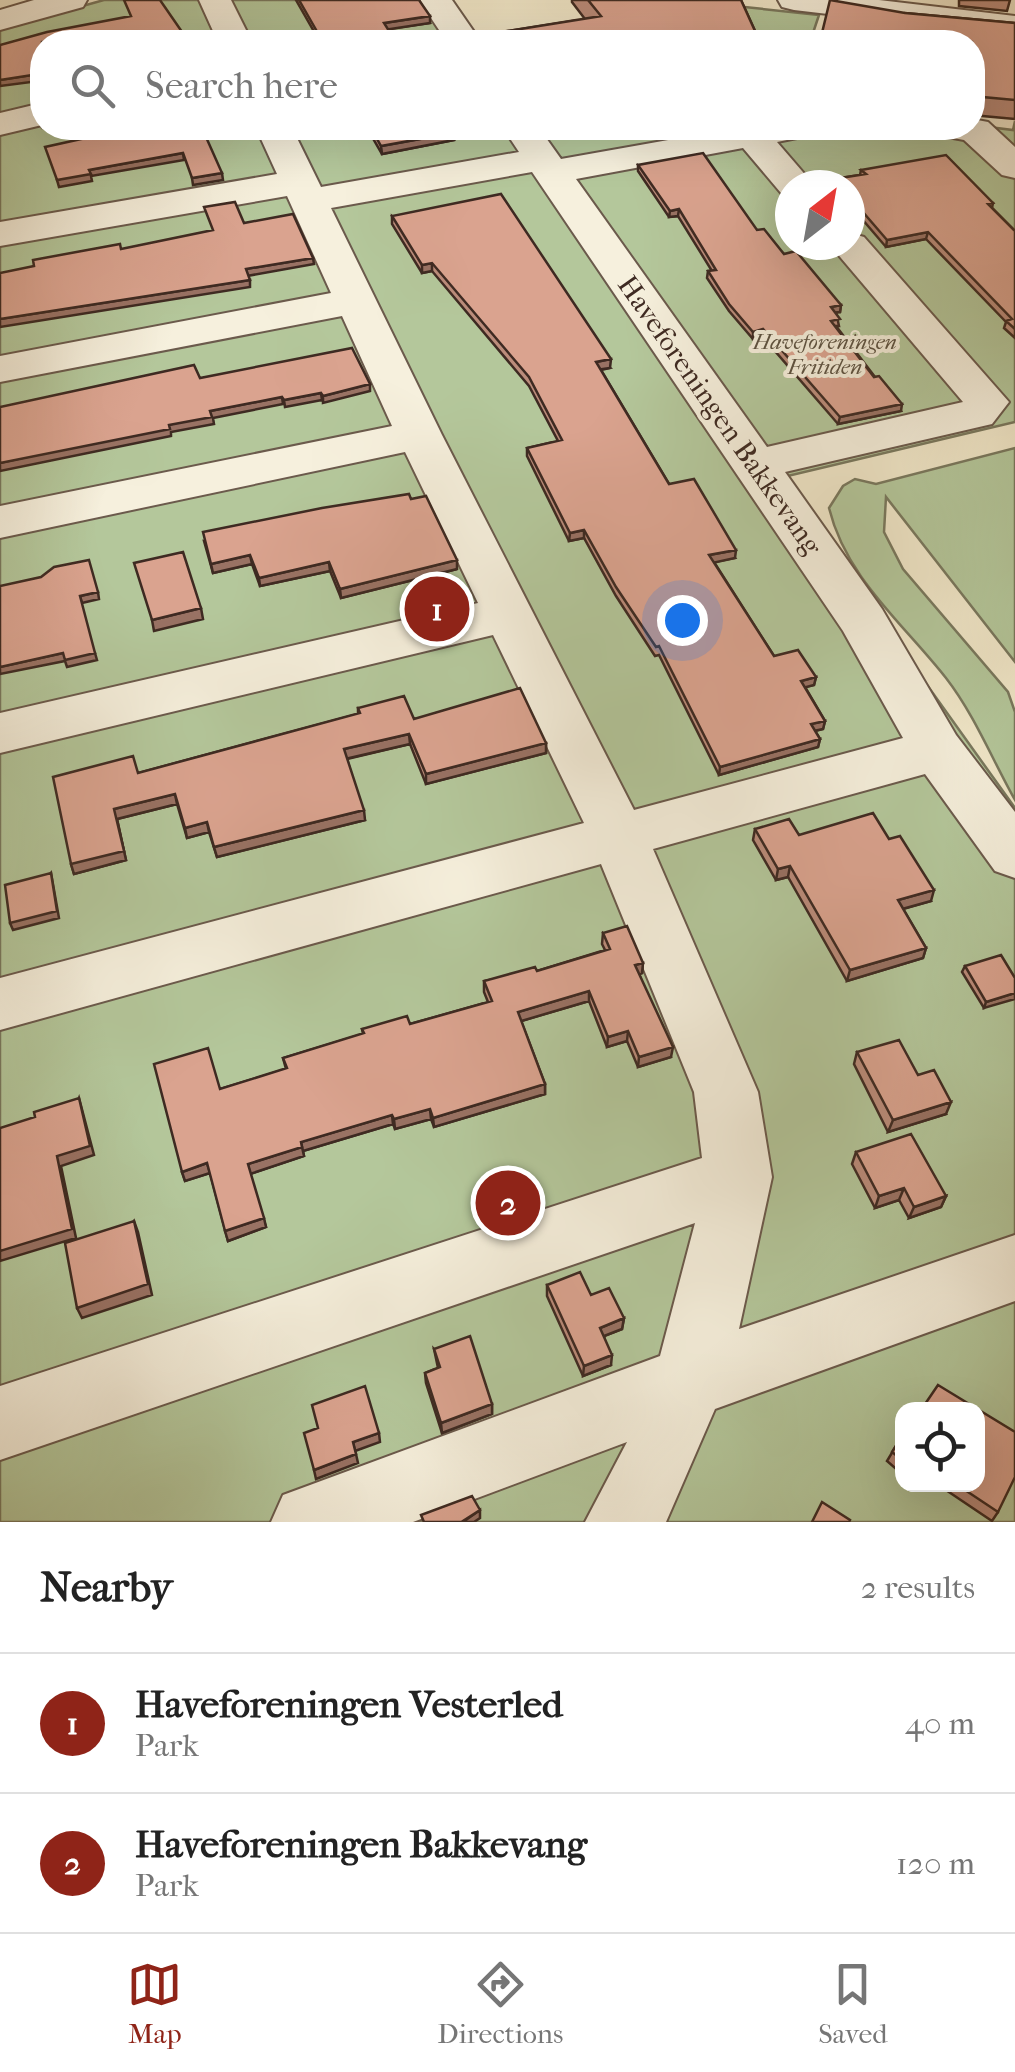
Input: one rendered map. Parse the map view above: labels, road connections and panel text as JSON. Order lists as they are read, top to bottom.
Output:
{
  "streets": {
    "street": ["Haveforeningen Bakkevang"]
  },
  "parks": ["Haveforeningen Fritiden"],
  "north": "top right",
  "page": {
    "search": "Search here",
    "pins": ["1", "2"],
    "heading": ["Nearby", "2 results"],
    "list": [
      {
        "mark": "1",
        "name": "Haveforeningen Vesterled",
        "note": "Park",
        "value": "40 m"
      },
      {
        "mark": "2",
        "name": "Haveforeningen Bakkevang",
        "note": "Park",
        "value": "120 m"
      }
    ],
    "nav": ["Map", "Directions", "Saved"]
  }
}
